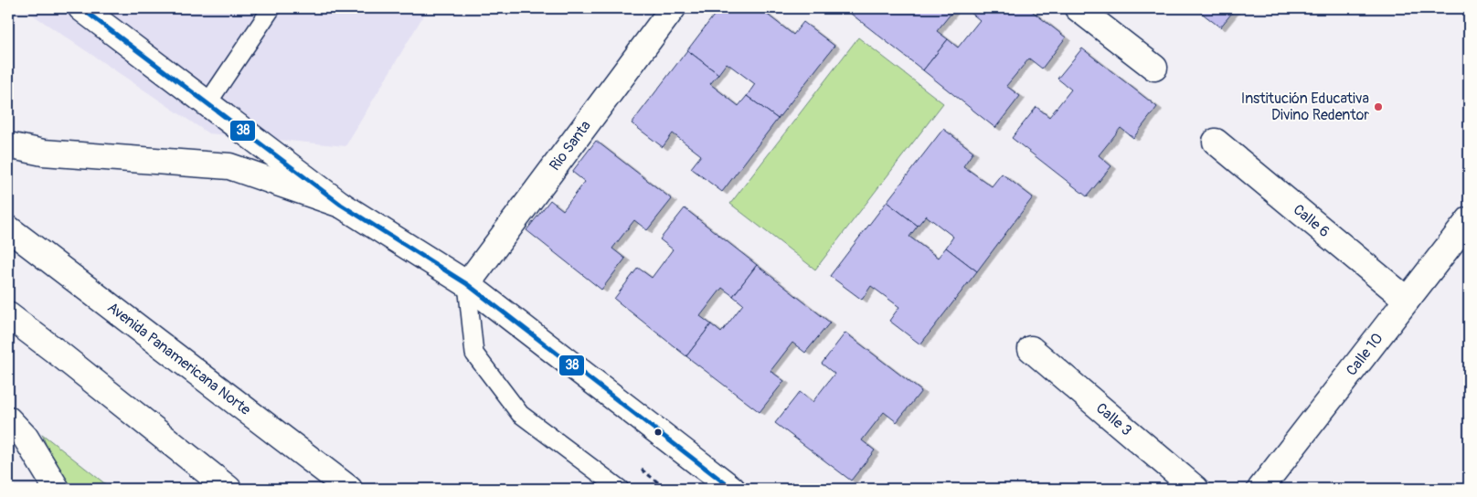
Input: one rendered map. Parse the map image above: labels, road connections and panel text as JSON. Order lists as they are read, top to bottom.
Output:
{
  "streets": {
    "main road": [
      "Rio Santa",
      "Calle 6",
      "Calle 10",
      "Avenida Panamericana Norte",
      "Calle 3"
    ]
  },
  "crossings": [
    ["Calle 6", "Calle 10"]
  ],
  "places": ["Institución Educativa Divino Redentor"],
  "lines": ["transit line 38"]
}
